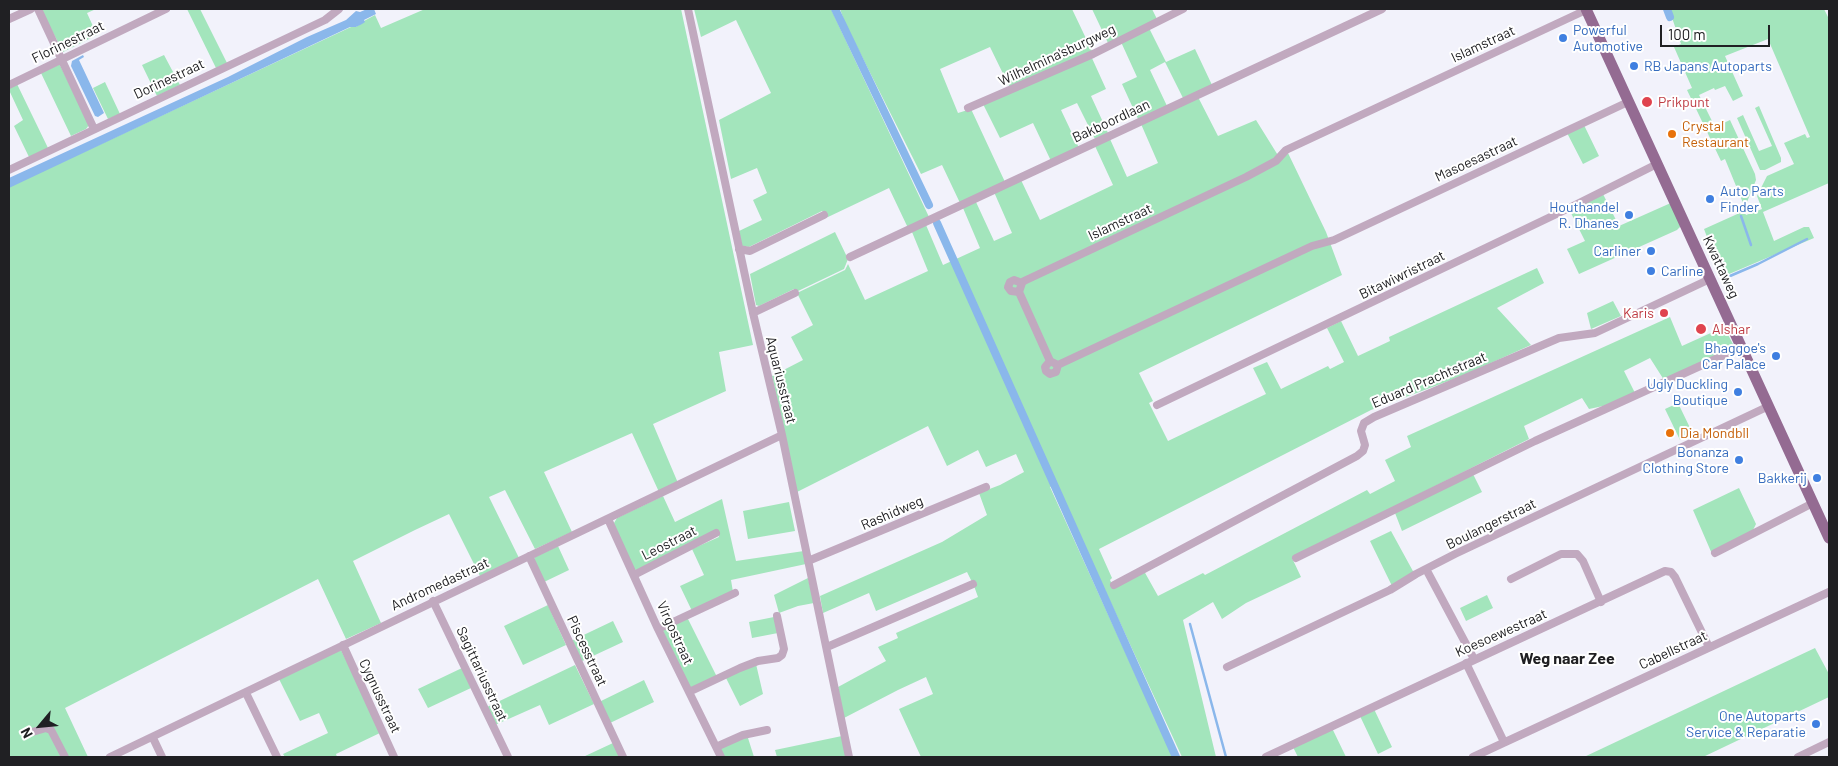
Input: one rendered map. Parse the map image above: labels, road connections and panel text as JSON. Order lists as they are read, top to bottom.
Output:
{
  "streets": {
    "main road": ["Kwattaweg"],
    "street": [
      "Florinestraat",
      "Islamstraat",
      "Wilhelmina'sburgweg",
      "Dorinestraat",
      "Bakboordlaan",
      "Masoesastraat",
      "Bitawiwristraat",
      "Aquariusstraat",
      "Eduard Prachtstraat",
      "Rashidweg",
      "Boulangerstraat",
      "Leostraat",
      "Andromedastraat",
      "Virgostraat",
      "Koesoewestraat",
      "Cabellstraat",
      "Piscesstraat",
      "Sagittariusstraat",
      "Cygnusstraat"
    ]
  },
  "crossings": [
    ["Islamstraat", "Masoesastraat"],
    ["Islamstraat", "Kwattaweg"],
    ["Masoesastraat", "Kwattaweg"],
    ["Kwattaweg", "Bitawiwristraat"],
    ["Kwattaweg", "Eduard Prachtstraat"],
    ["Kwattaweg", "Boulangerstraat"],
    ["Aquariusstraat", "Rashidweg"],
    ["Aquariusstraat", "Andromedastraat"],
    ["Leostraat", "Virgostraat"],
    ["Andromedastraat", "Virgostraat"],
    ["Andromedastraat", "Piscesstraat"],
    ["Andromedastraat", "Sagittariusstraat"],
    ["Andromedastraat", "Cygnusstraat"],
    ["Koesoewestraat", "Cabellstraat"]
  ],
  "districts": ["Weg naar Zee"],
  "places": [
    "Powerful Automotive",
    "RB Japans Autoparts",
    "Prikpunt",
    "Crystal Restaurant",
    "Auto Parts Finder",
    "Houthandel R. Dhanes",
    "Carliner",
    "Carline",
    "Karis",
    "Alshar",
    "Bhaggoe's Car Palace",
    "Ugly Duckling Boutique",
    "Dia Mondbll",
    "Bonanza Clothing Store",
    "Bakkerij",
    "One Autoparts Service & Reparatie"
  ],
  "scale_bar": "100 m",
  "north": "bottom left"
}
